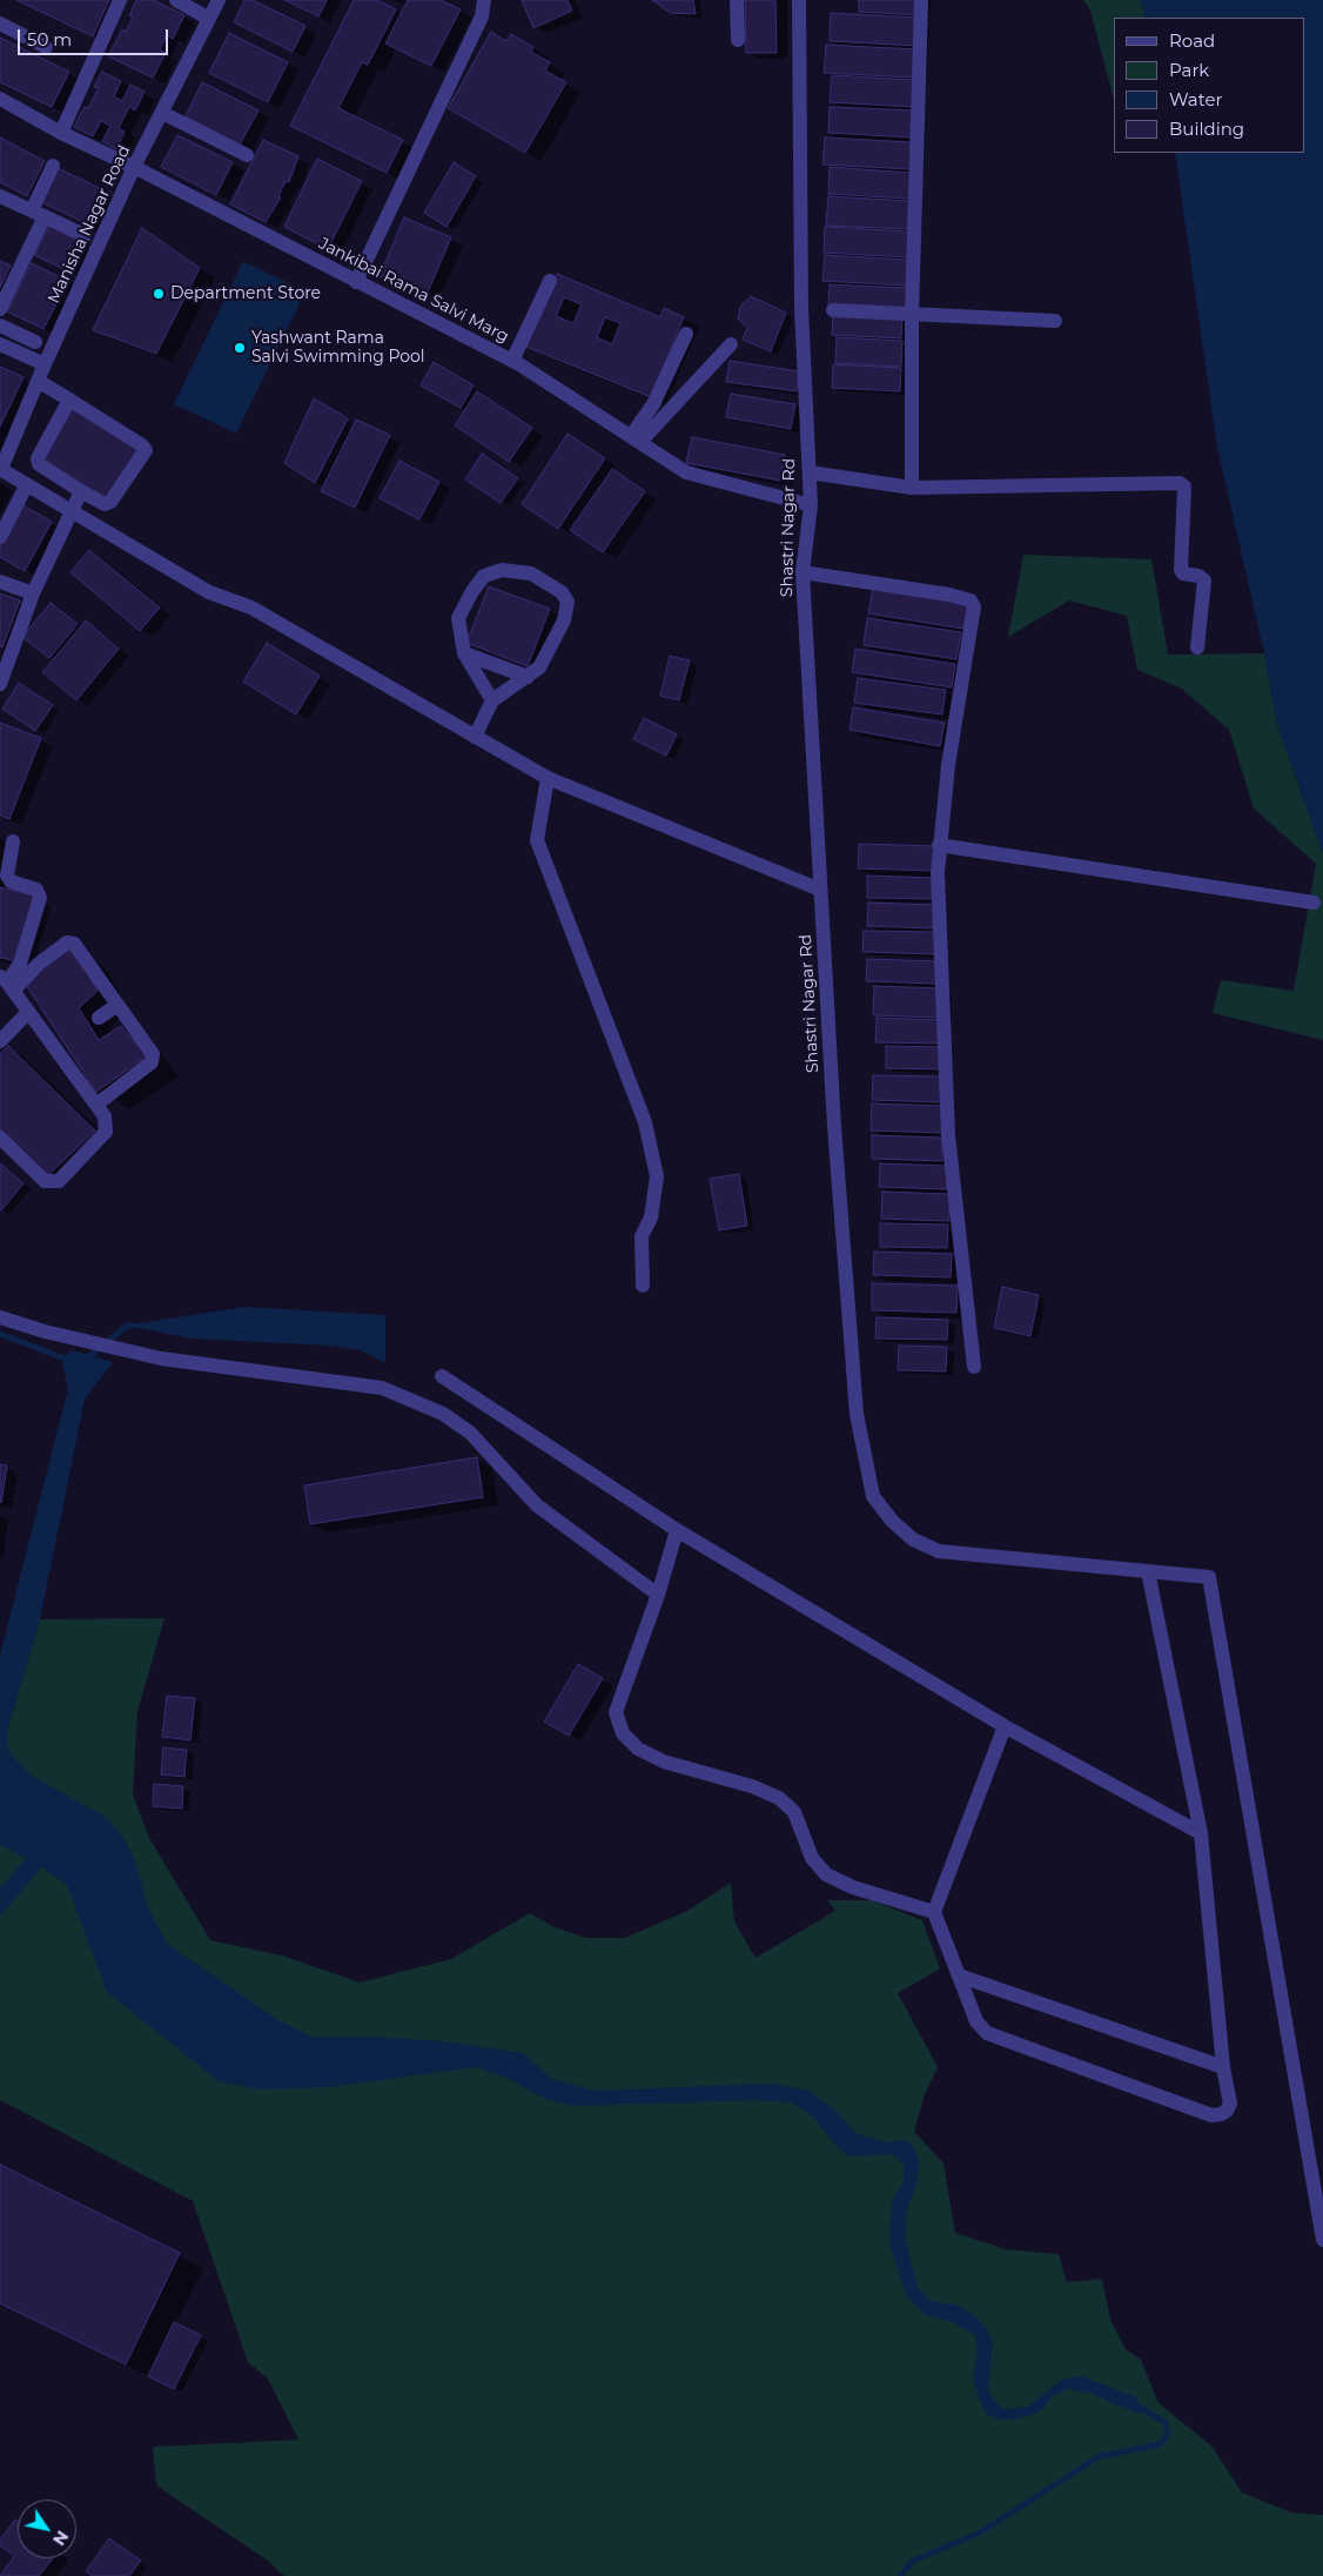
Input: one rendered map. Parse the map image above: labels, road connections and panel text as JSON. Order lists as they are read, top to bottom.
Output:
{
  "streets": {
    "street": ["Manisha Nagar Road", "Jankibai Rama Salvi Marg", "Shastri Nagar Rd"]
  },
  "crossings": [
    ["Manisha Nagar Road", "Jankibai Rama Salvi Marg"],
    ["Jankibai Rama Salvi Marg", "Shastri Nagar Rd"]
  ],
  "places": ["Department Store", "Yashwant Rama Salvi Swimming Pool"],
  "legend": [
    "Road",
    "Park",
    "Water",
    "Building"
  ],
  "scale_bar": "50 m",
  "north": "bottom right"
}
